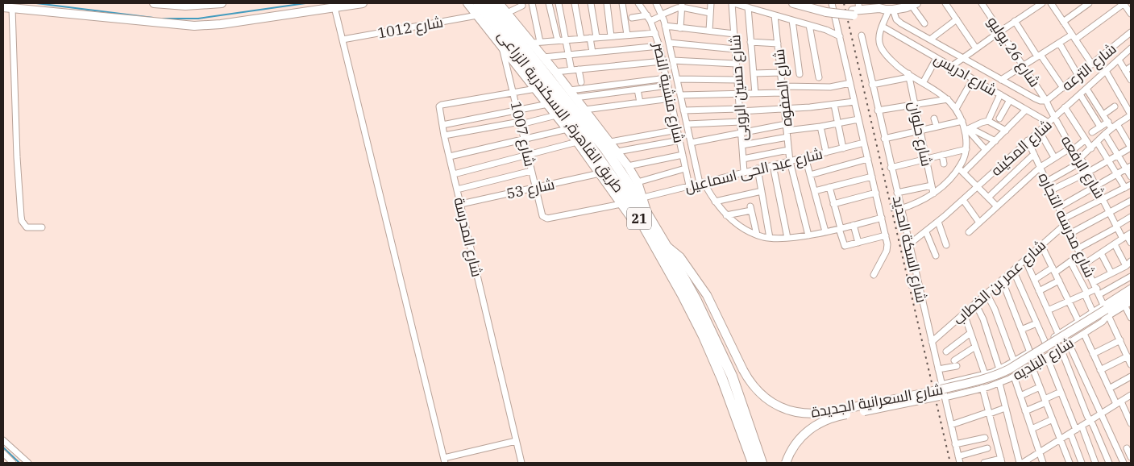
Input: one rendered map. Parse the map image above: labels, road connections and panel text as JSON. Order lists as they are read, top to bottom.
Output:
{
  "streets": {
    "highway": ["طريق القاهرة, الاسكندرية الزراعى", "21"],
    "main road": ["شارع البلديه", "شارع السعرانية الجديدة"],
    "street": [
      "شارع 1012",
      "شارع 26 يوليو",
      "شارع الترعه",
      "شارع ادريس",
      "شارع حسين الروبى",
      "شارع الصفوه",
      "شارع منشية النصر",
      "شارع 1007",
      "شارع حلوان",
      "شارع المكينه",
      "شارع الرفعه",
      "شارع عبد الحى اسماعيل",
      "شارع 53",
      "شارع مدرسه التجاره",
      "شارع المدرسة",
      "شارع السكة الحديد",
      "شارع عمر بن الخطاب"
    ]
  },
  "crossings": [
    ["شارع 26 يوليو", "شارع الترعه"],
    ["شارع 26 يوليو", "شارع المكينه"],
    ["شارع 26 يوليو", "شارع الرفعه"],
    ["شارع ادريس", "شارع المكينه"],
    ["شارع حسين الروبى", "شارع عبد الحى اسماعيل"],
    ["شارع الصفوه", "شارع منشية النصر"],
    ["شارع الصفوه", "شارع عبد الحى اسماعيل"],
    ["شارع منشية النصر", "شارع عبد الحى اسماعيل"],
    ["شارع منشية النصر", "شارع السكة الحديد"],
    ["طريق القاهرة, الاسكندرية الزراعى", "شارع السعرانية الجديدة"],
    ["شارع 1007", "شارع 53"],
    ["شارع 1007", "شارع المدرسة"],
    ["شارع المكينه", "شارع الرفعه"],
    ["شارع المكينه", "شارع مدرسه التجاره"],
    ["شارع المكينه", "شارع السكة الحديد"],
    ["شارع الرفعه", "شارع عمر بن الخطاب"],
    ["شارع عبد الحى اسماعيل", "شارع السكة الحديد"],
    ["شارع 53", "شارع المدرسة"],
    ["شارع مدرسه التجاره", "شارع عمر بن الخطاب"],
    ["شارع مدرسه التجاره", "شارع البلديه"],
    ["شارع مدرسه التجاره", "شارع السعرانية الجديدة"],
    ["شارع السكة الحديد", "شارع عمر بن الخطاب"],
    ["شارع السكة الحديد", "شارع البلديه"],
    ["شارع البلديه", "شارع السعرانية الجديدة"]
  ]
}
